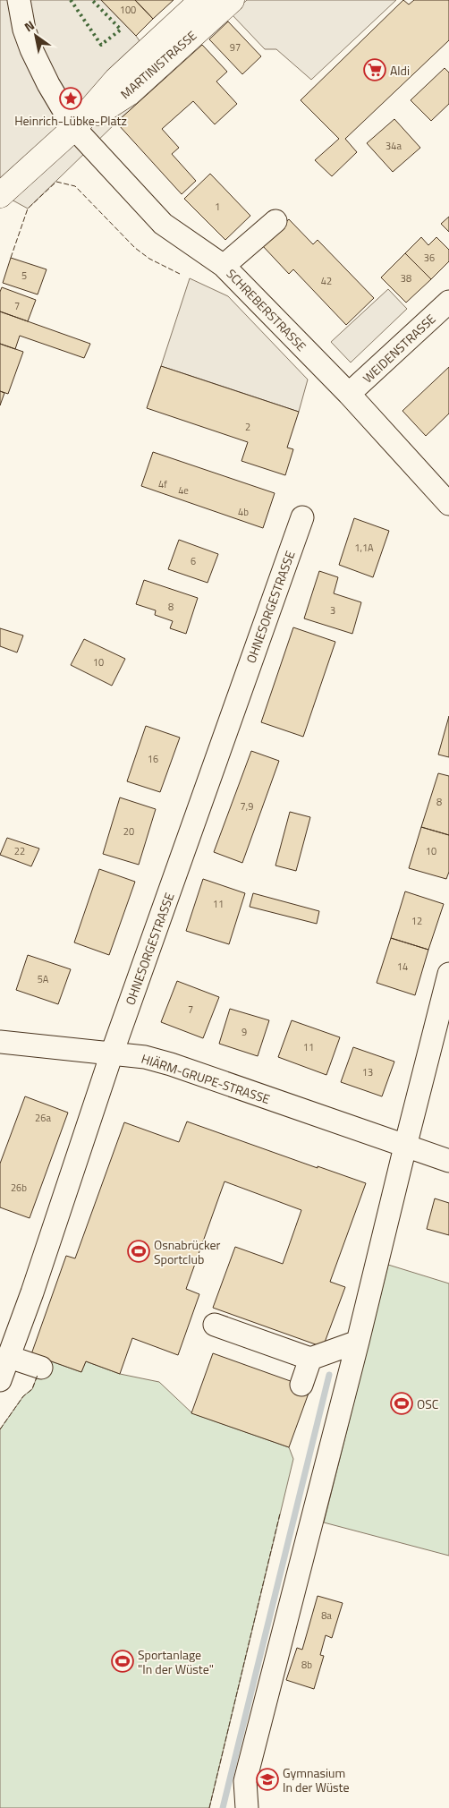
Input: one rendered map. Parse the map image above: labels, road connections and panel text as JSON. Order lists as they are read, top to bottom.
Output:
{
  "streets": {
    "main road": ["MARTINISTRASSE"],
    "street": [
      "SCHREBERSTRASSE",
      "WEIDENSTRASSE",
      "OHNESORGESTRASSE",
      "HIÄRM-GRUPE-STRASSE"
    ]
  },
  "crossings": [
    ["MARTINISTRASSE", "SCHREBERSTRASSE"],
    ["SCHREBERSTRASSE", "WEIDENSTRASSE"],
    ["OHNESORGESTRASSE", "HIÄRM-GRUPE-STRASSE"]
  ],
  "places": {
    "supermarket": ["Aldi"],
    "place": ["Heinrich-Lübke-Platz"],
    "sports": ["Osnabrücker Sportclub", "OSC", "Sportanlage \"In der Wüste\""],
    "school or university": ["Gymnasium In der Wüste"]
  },
  "house_numbers": [
    "100",
    "97",
    "34a",
    "1",
    "36",
    "5",
    "38",
    "42",
    "7",
    "2",
    "4f",
    "4e",
    "4b",
    "1,1A",
    "6",
    "8",
    "3",
    "10",
    "16",
    "8",
    "7,9",
    "20",
    "22",
    "10",
    "11",
    "12",
    "14",
    "5A",
    "7",
    "9",
    "11",
    "13",
    "26a",
    "26b",
    "8a",
    "8b"
  ],
  "north": "top left"
}
